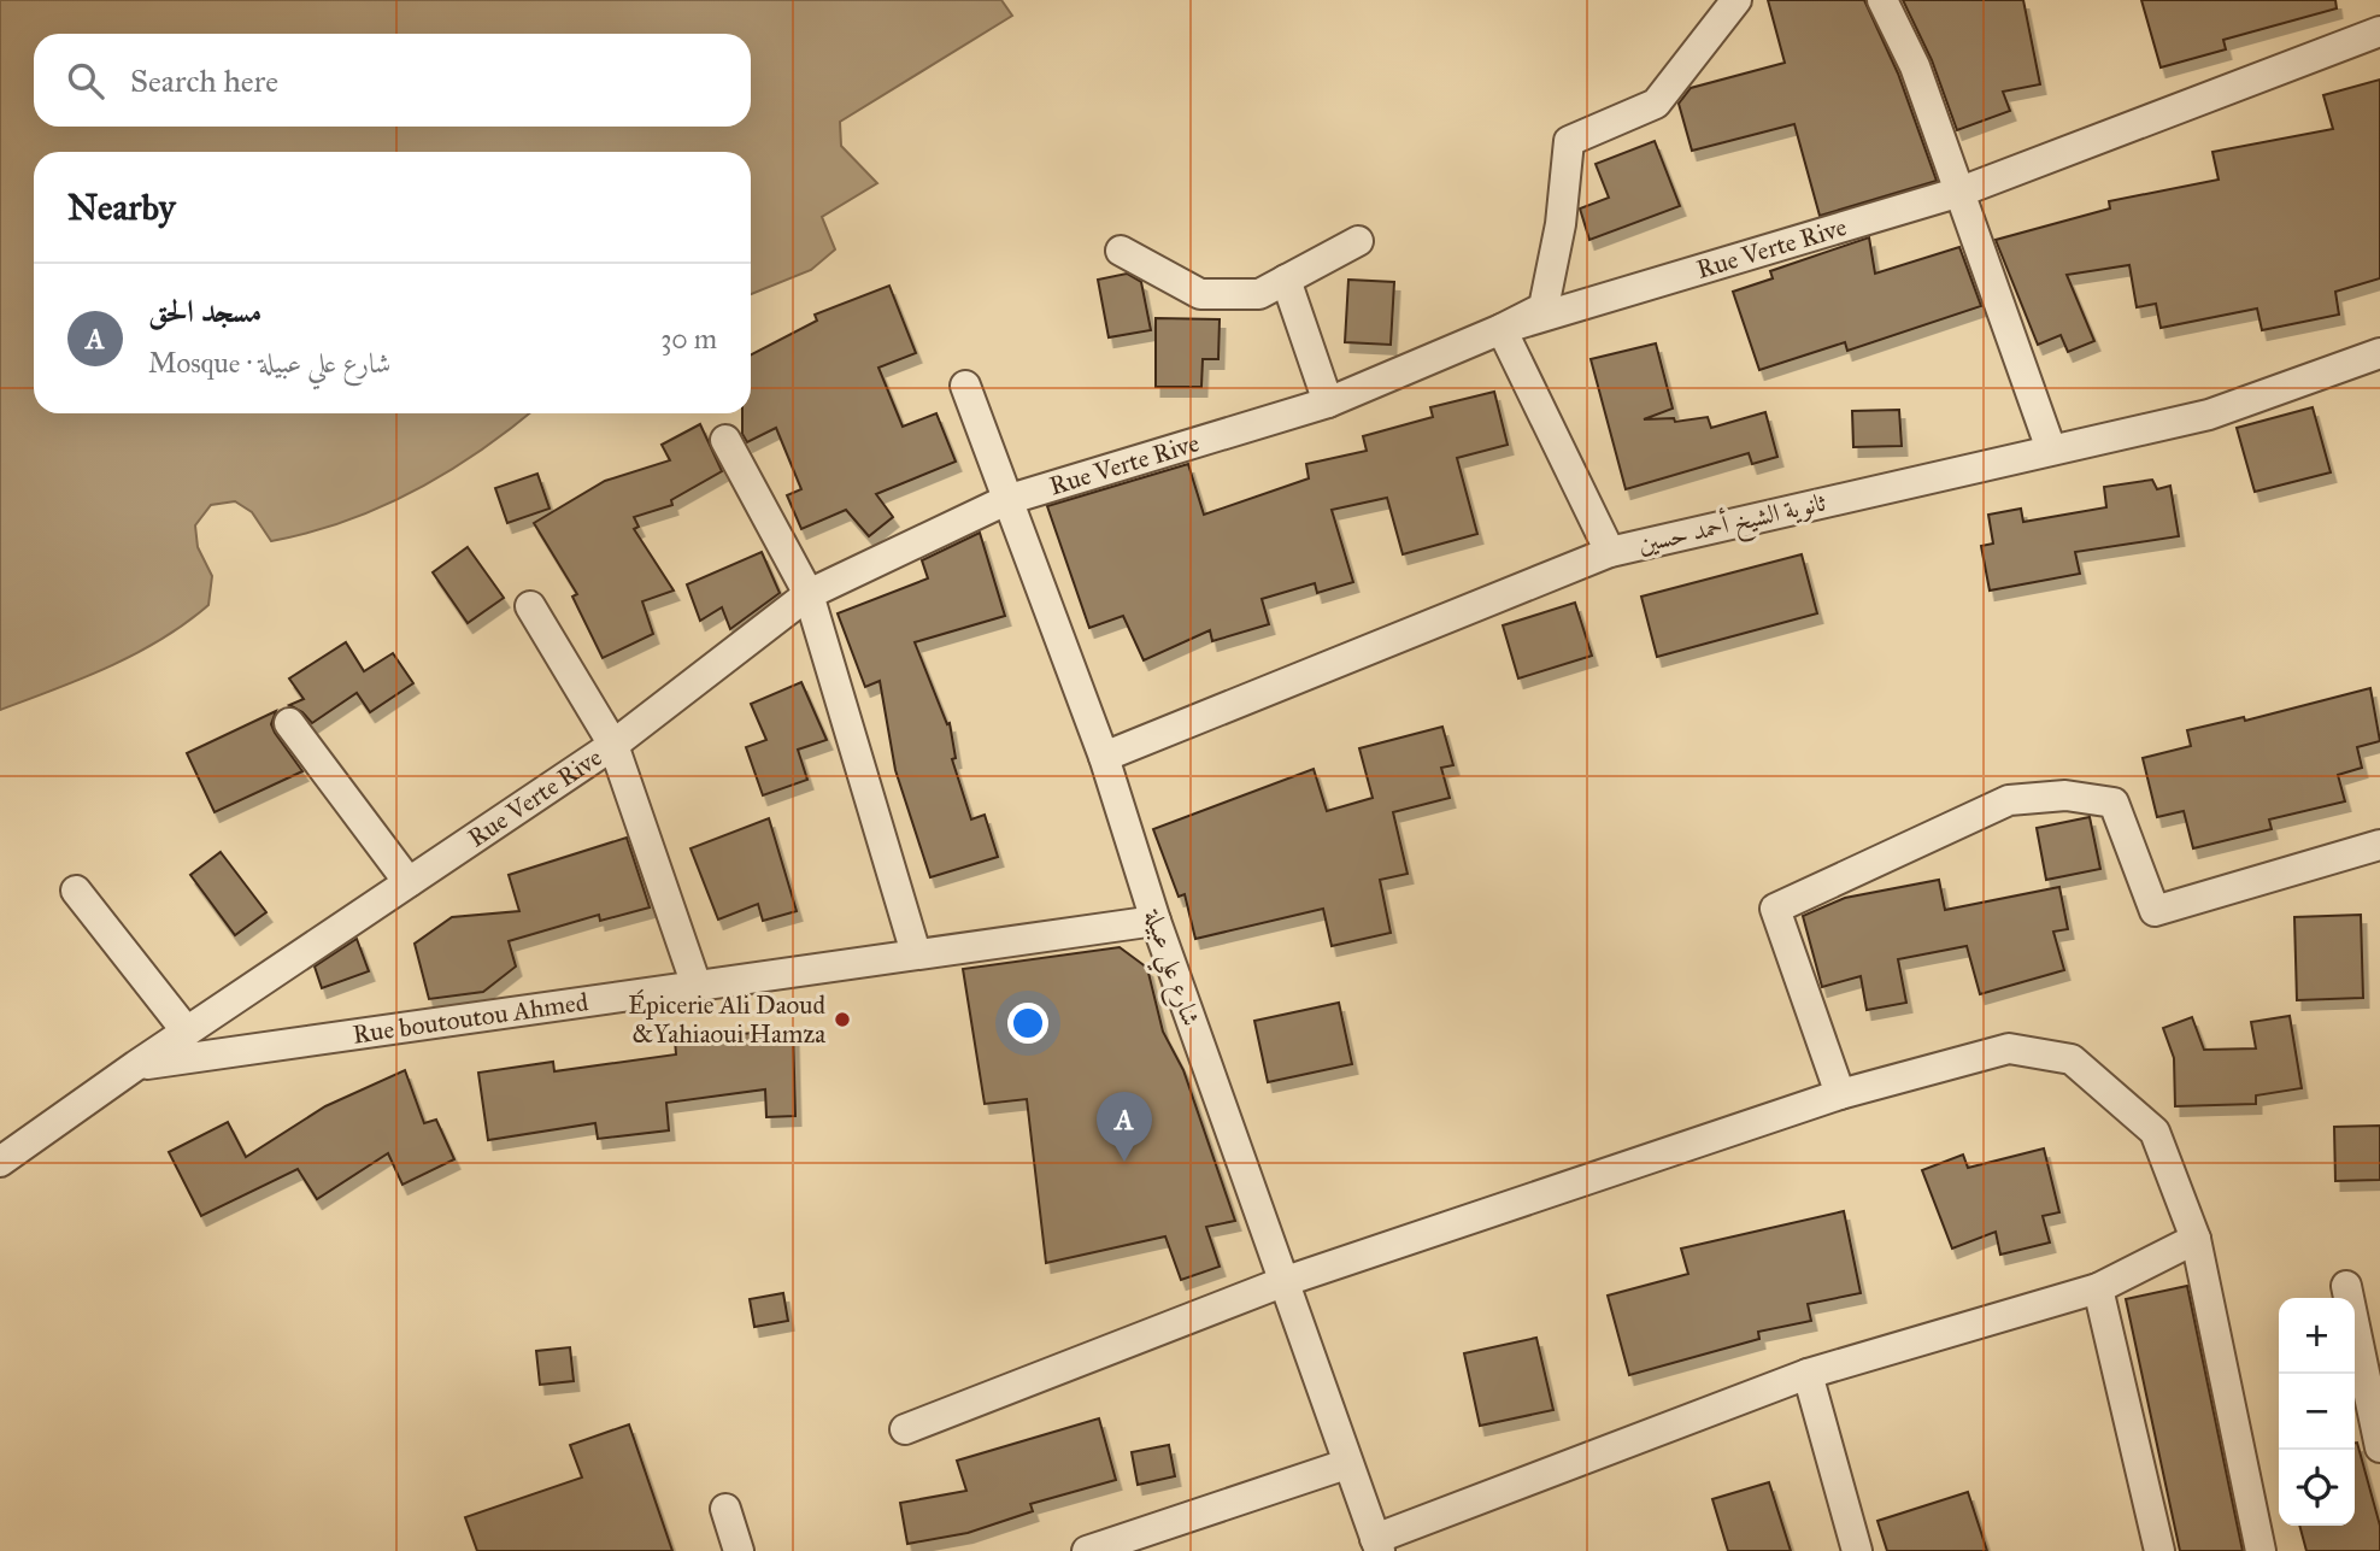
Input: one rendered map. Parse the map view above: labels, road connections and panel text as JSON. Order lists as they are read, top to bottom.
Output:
{
  "streets": {
    "street": [
      "Rue Verte Rive",
      "ثانوية الشيخ أحمد حسين",
      "شارع علي عبيلة",
      "Rue boutoutou Ahmed"
    ]
  },
  "crossings": [
    ["Rue Verte Rive", "شارع علي عبيلة"],
    ["Rue Verte Rive", "Rue boutoutou Ahmed"],
    ["ثانوية الشيخ أحمد حسين", "شارع علي عبيلة"],
    ["شارع علي عبيلة", "Rue boutoutou Ahmed"]
  ],
  "places": ["Épicerie Ali Daoud &Yahiaoui Hamza"],
  "page": {
    "search": "Search here",
    "heading": "Nearby",
    "list": [
      {
        "mark": "A",
        "name": "مسجد الحق",
        "note": "Mosque · شارع علي عبيلة",
        "value": "30 m"
      }
    ],
    "pins": "A",
    "map_buttons": ["+", "−"]
  }
}
